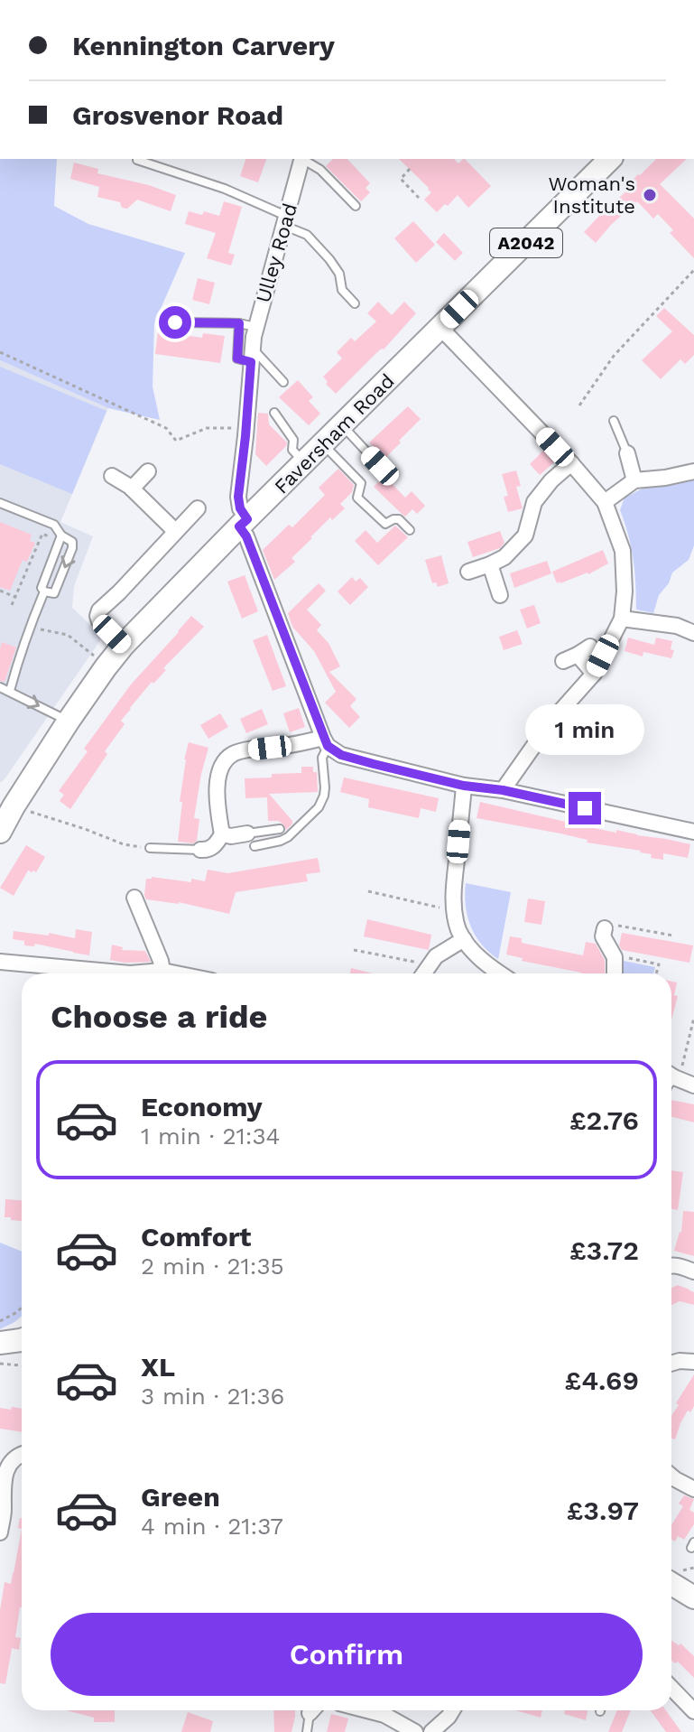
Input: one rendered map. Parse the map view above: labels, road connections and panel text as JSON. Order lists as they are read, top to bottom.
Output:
{
  "streets": {
    "main road": ["A2042", "Faversham Road"],
    "street": ["Ulley Road"]
  },
  "crossings": [
    ["Ulley Road", "Faversham Road"]
  ],
  "places": ["Woman's Institute"],
  "page": {
    "banner": ["Kennington Carvery", "Grosvenor Road"],
    "bubble": "1 min",
    "heading": "Choose a ride",
    "list": [
      {
        "name": "Economy",
        "note": "1 min · 21:34",
        "value": "£2.76"
      },
      {
        "name": "Comfort",
        "note": "2 min · 21:35",
        "value": "£3.72"
      },
      {
        "name": "XL",
        "note": "3 min · 21:36",
        "value": "£4.69"
      },
      {
        "name": "Green",
        "note": "4 min · 21:37",
        "value": "£3.97"
      }
    ],
    "buttons": "Confirm"
  }
}
